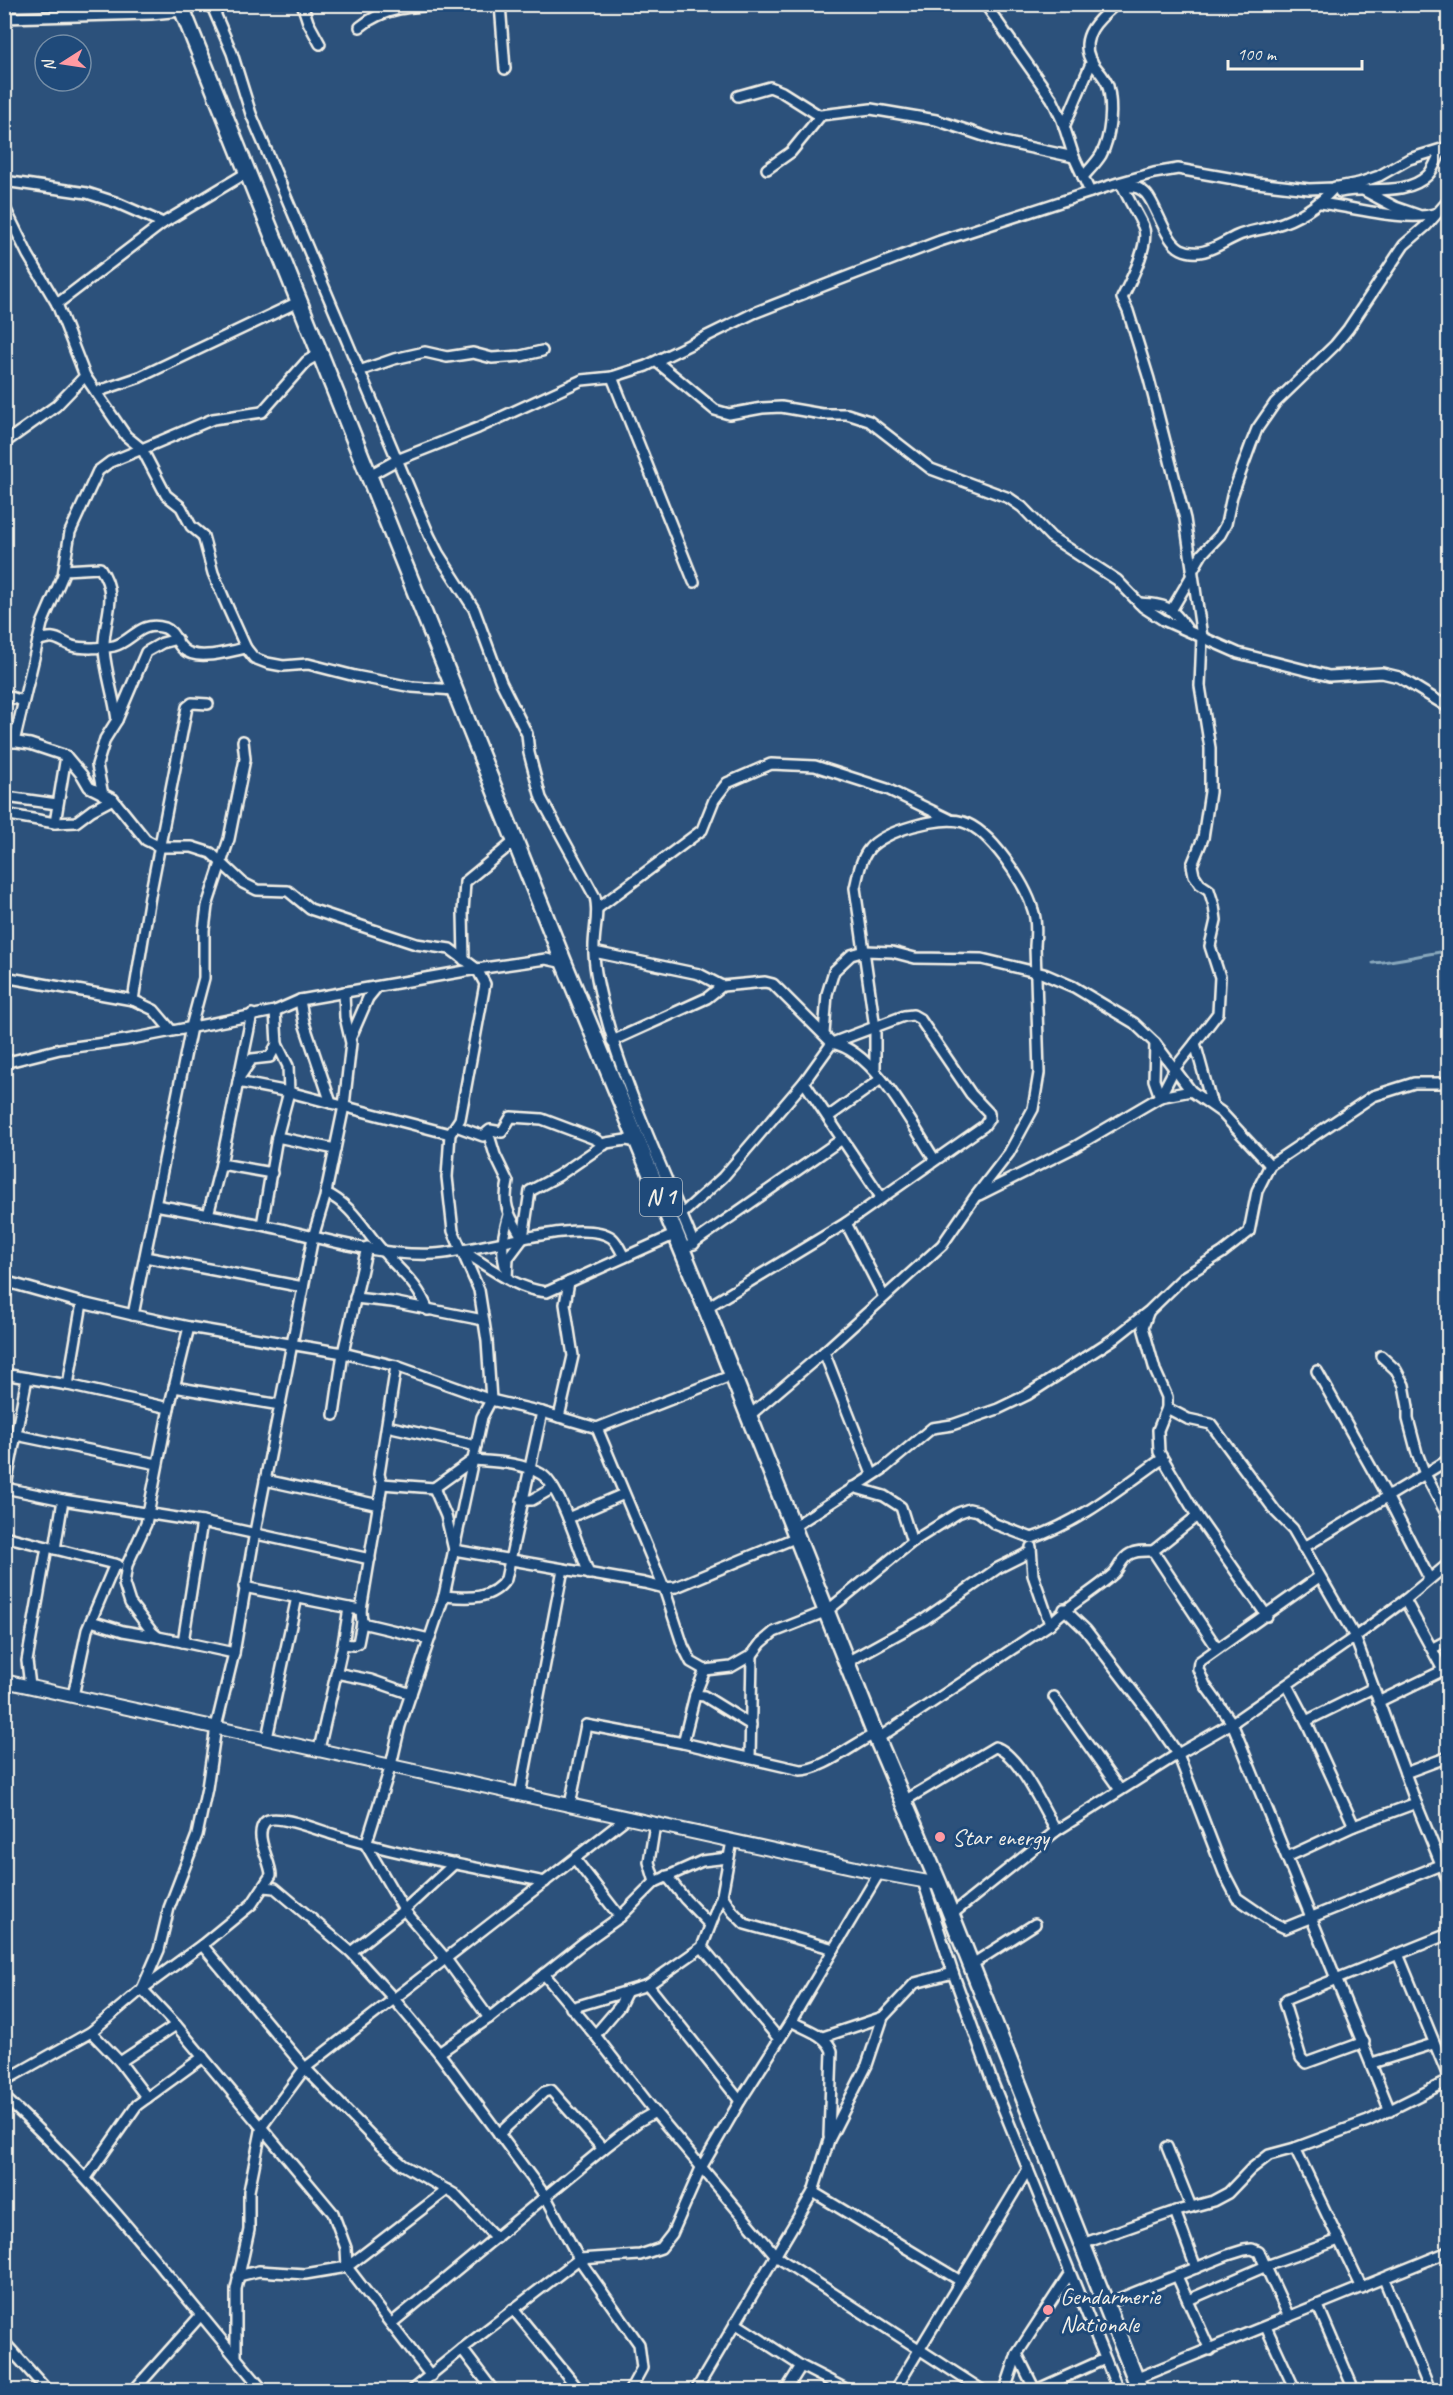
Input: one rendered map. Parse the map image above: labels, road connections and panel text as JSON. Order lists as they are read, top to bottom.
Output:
{
  "streets": {
    "highway": ["N 1"]
  },
  "places": ["Star energy", "Gendarmerie Nationale"],
  "scale_bar": "100 m",
  "north": "left"
}
